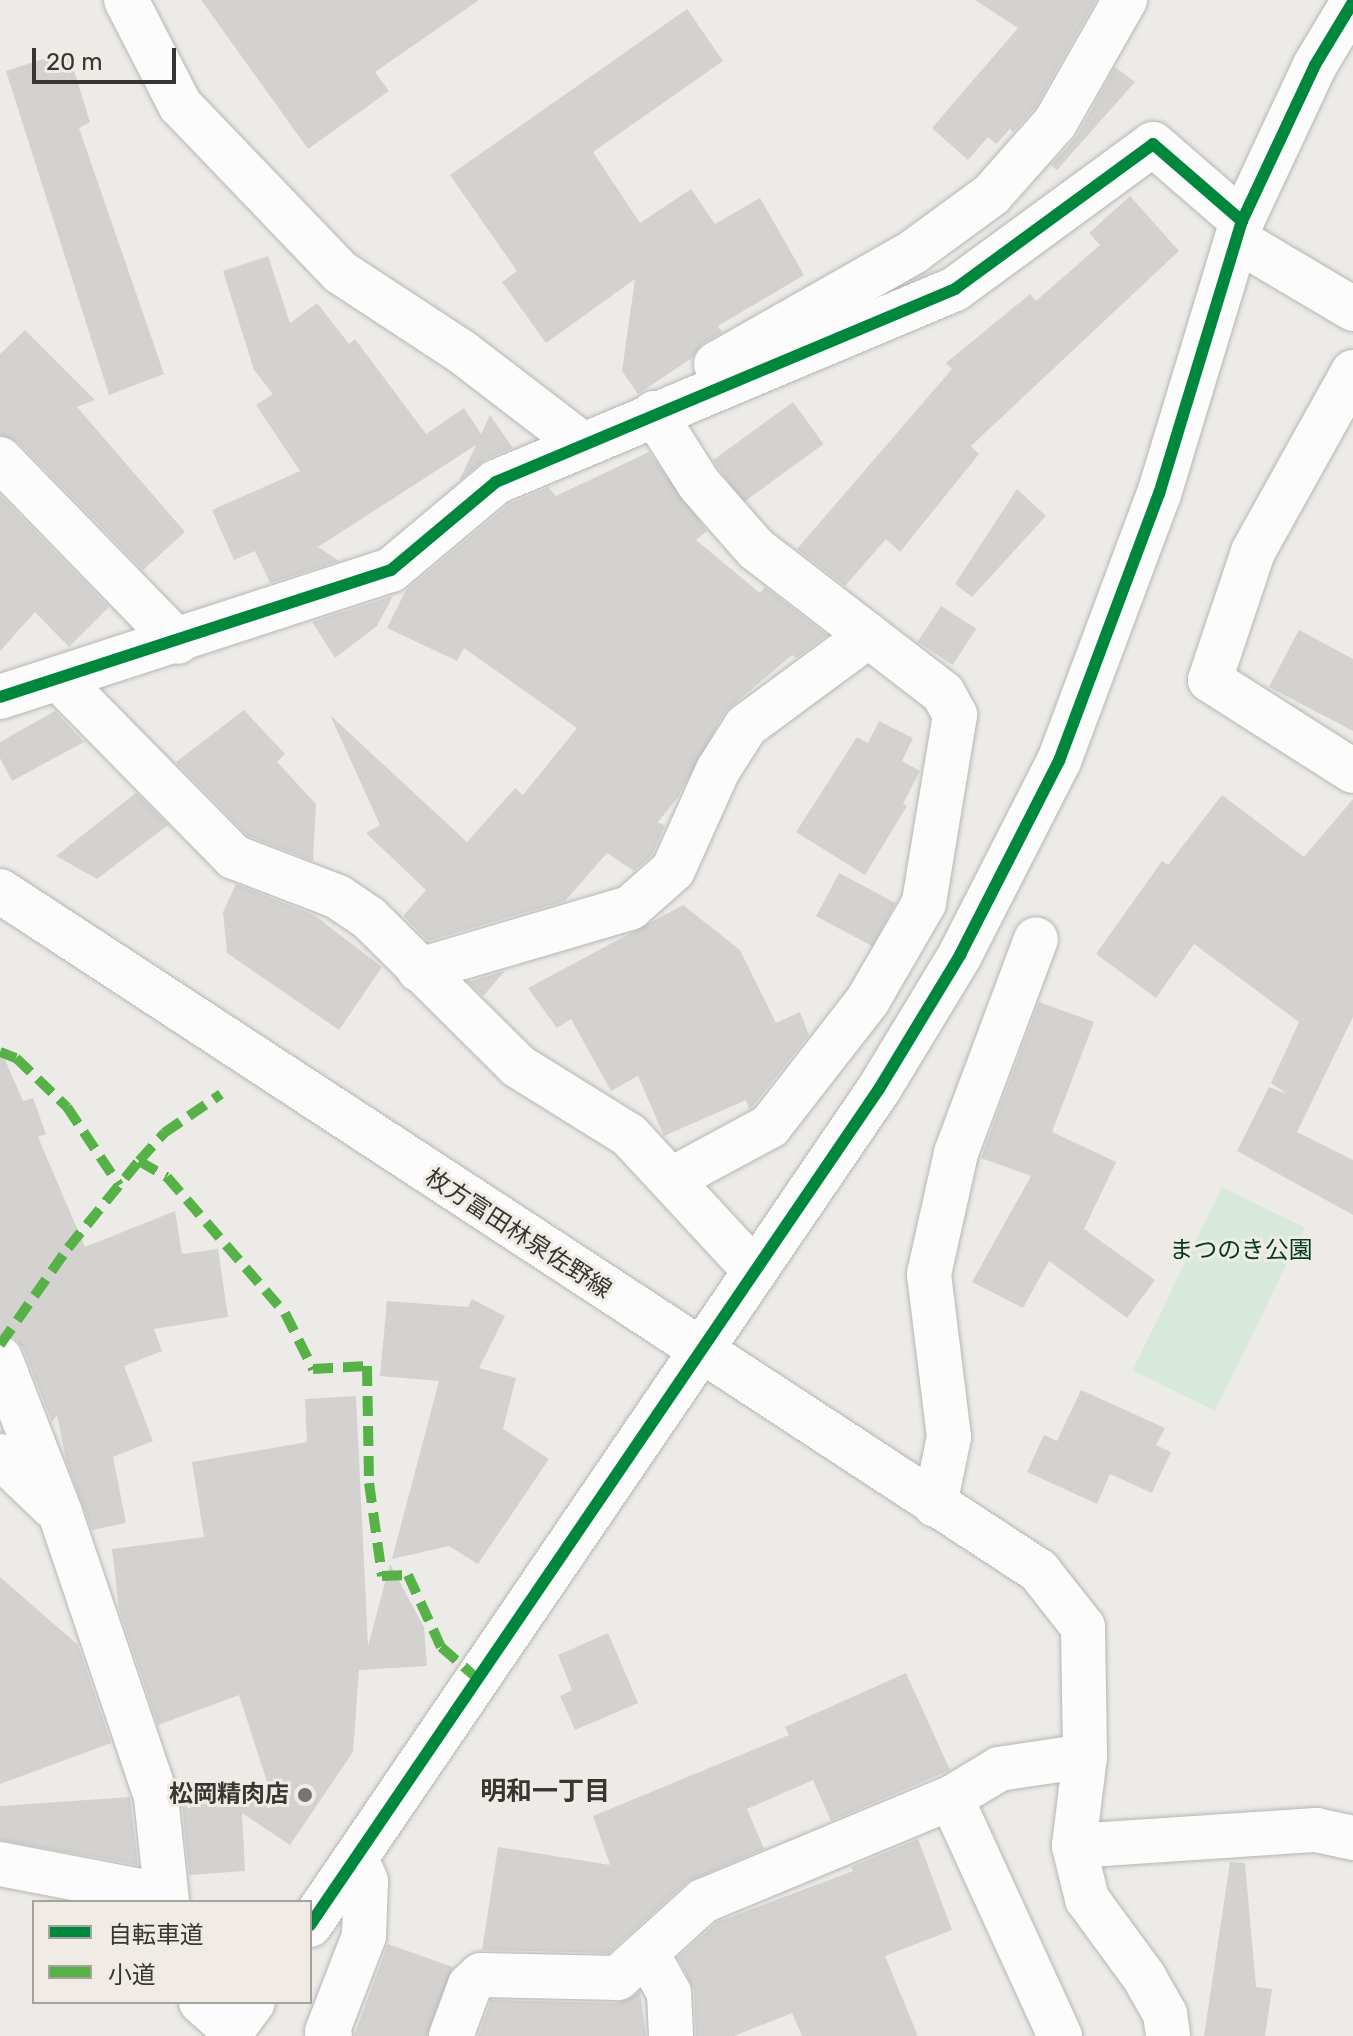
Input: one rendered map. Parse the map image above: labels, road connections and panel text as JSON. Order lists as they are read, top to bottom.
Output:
{
  "streets": {
    "street": ["枚方富田林泉佐野線"]
  },
  "districts": ["明和一丁目"],
  "parks": ["まつのき公園"],
  "places": ["松岡精肉店"],
  "legend": ["自転車道", "小道"],
  "scale_bar": "20 m"
}
